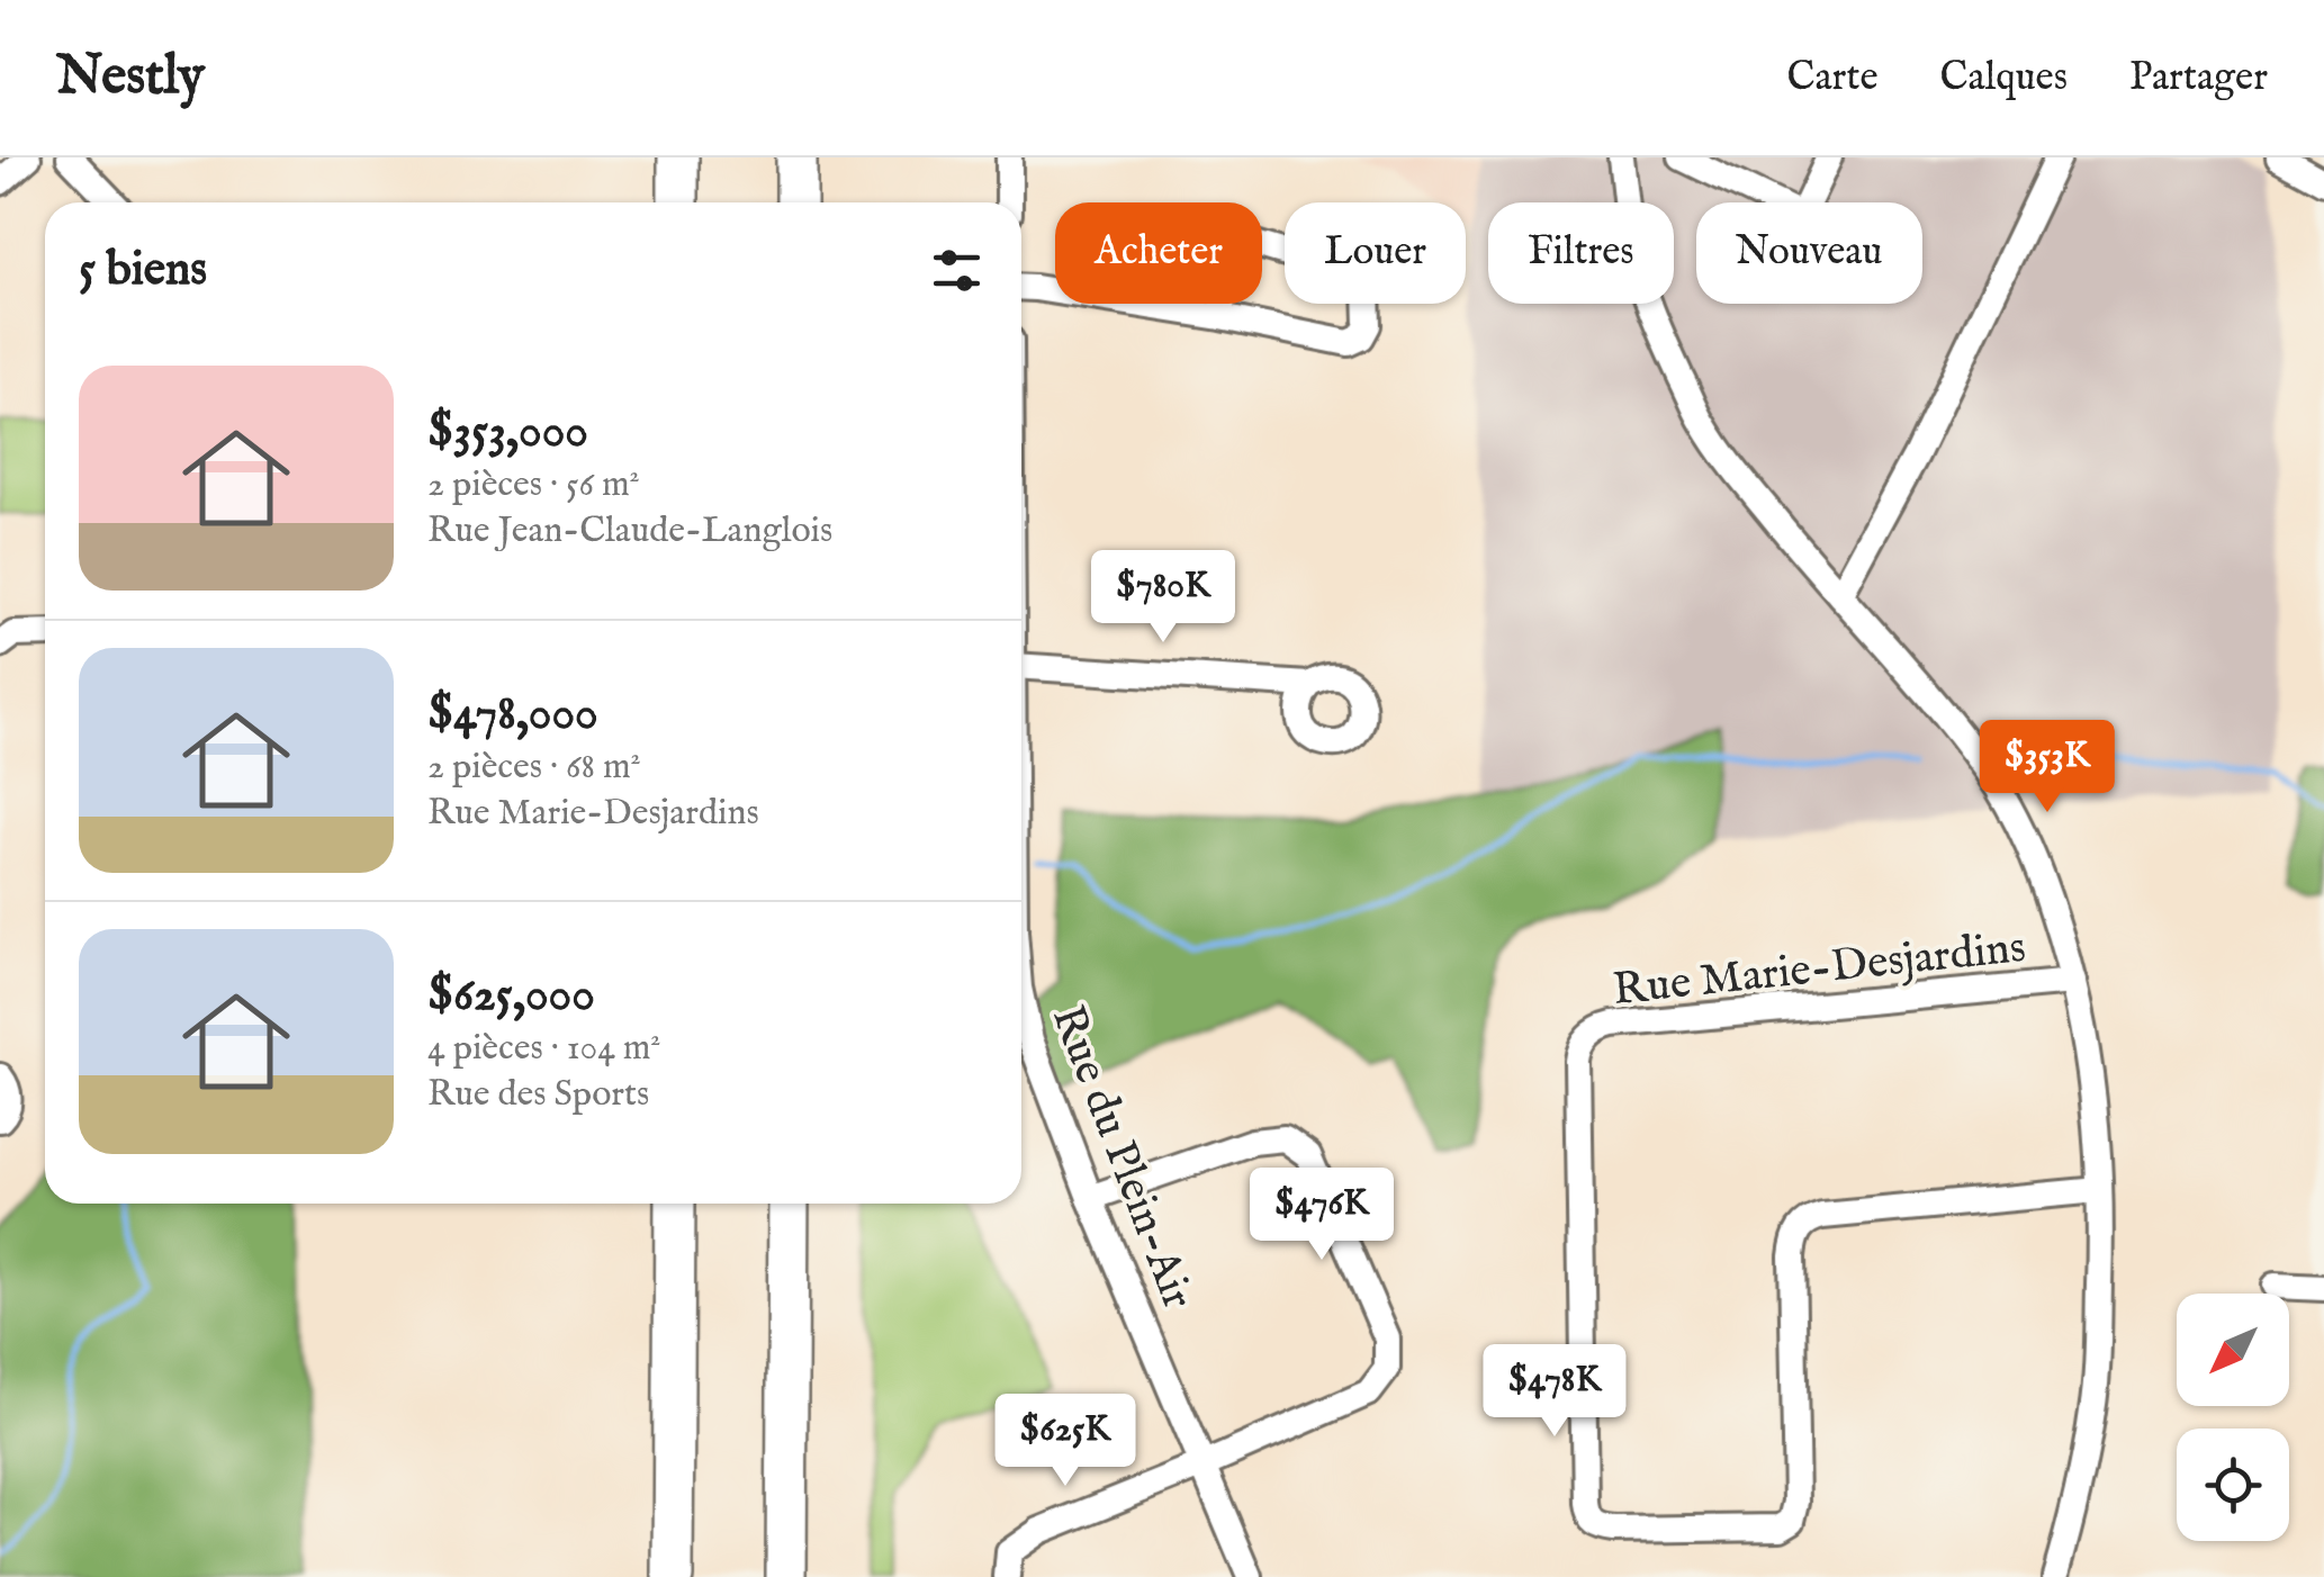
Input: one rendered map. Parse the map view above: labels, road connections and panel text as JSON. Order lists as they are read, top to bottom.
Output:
{
  "streets": {
    "street": ["Rue Marie-Desjardins", "Rue du Plein-Air"]
  },
  "north": "bottom left",
  "page": {
    "header": "Nestly",
    "nav": ["Carte", "Calques", "Partager"],
    "chip": [
      "Acheter",
      "Louer",
      "Filtres",
      "Nouveau"
    ],
    "heading": "5 biens",
    "list": [
      {
        "name": "$353,000",
        "note": "2 pièces · 56 m² · Rue Jean-Claude-Langlois"
      },
      {
        "name": "$478,000",
        "note": "2 pièces · 68 m² · Rue Marie-Desjardins"
      },
      {
        "name": "$625,000",
        "note": "4 pièces · 104 m² · Rue des Sports"
      }
    ],
    "price": [
      "$780K",
      "$353K",
      "$476K",
      "$478K",
      "$625K"
    ]
  }
}
